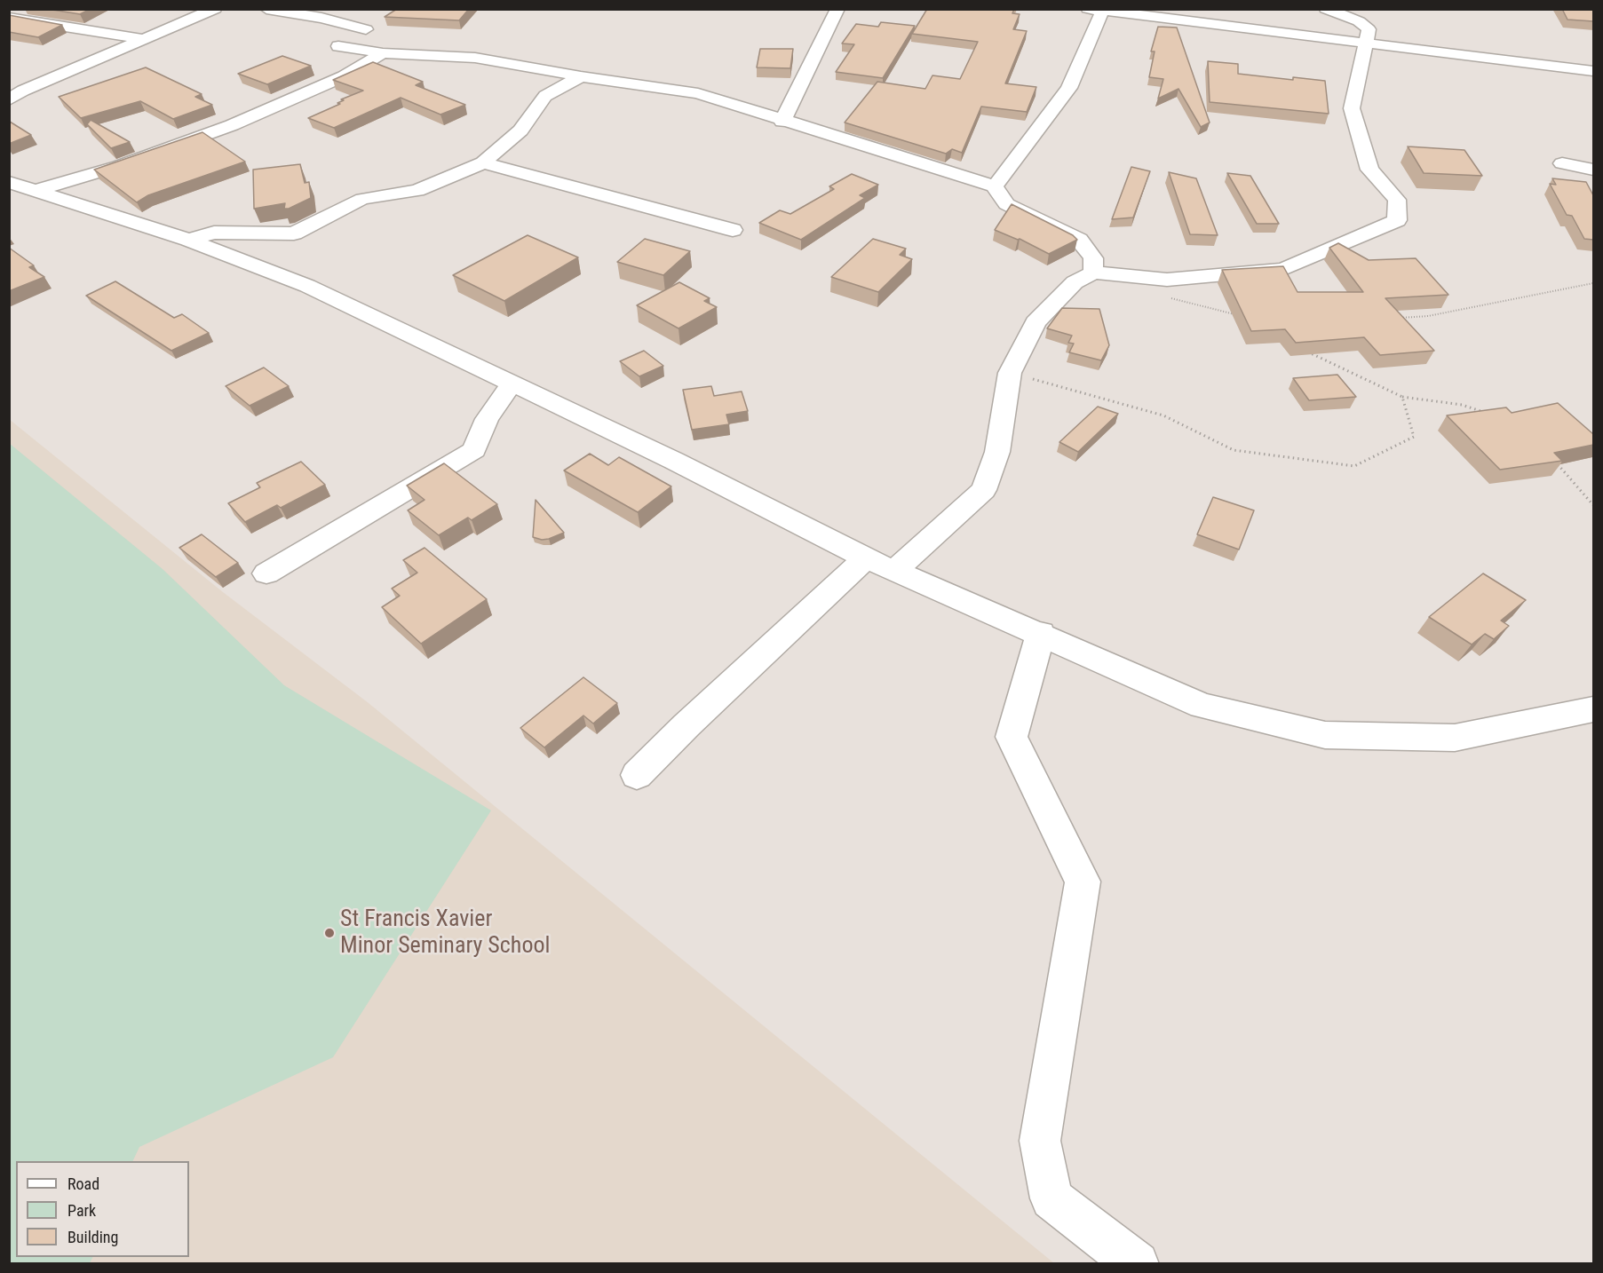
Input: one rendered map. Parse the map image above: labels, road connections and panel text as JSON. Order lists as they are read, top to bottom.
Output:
{
  "places": ["St Francis Xavier Minor Seminary School"],
  "legend": ["Road", "Park", "Building"]
}
